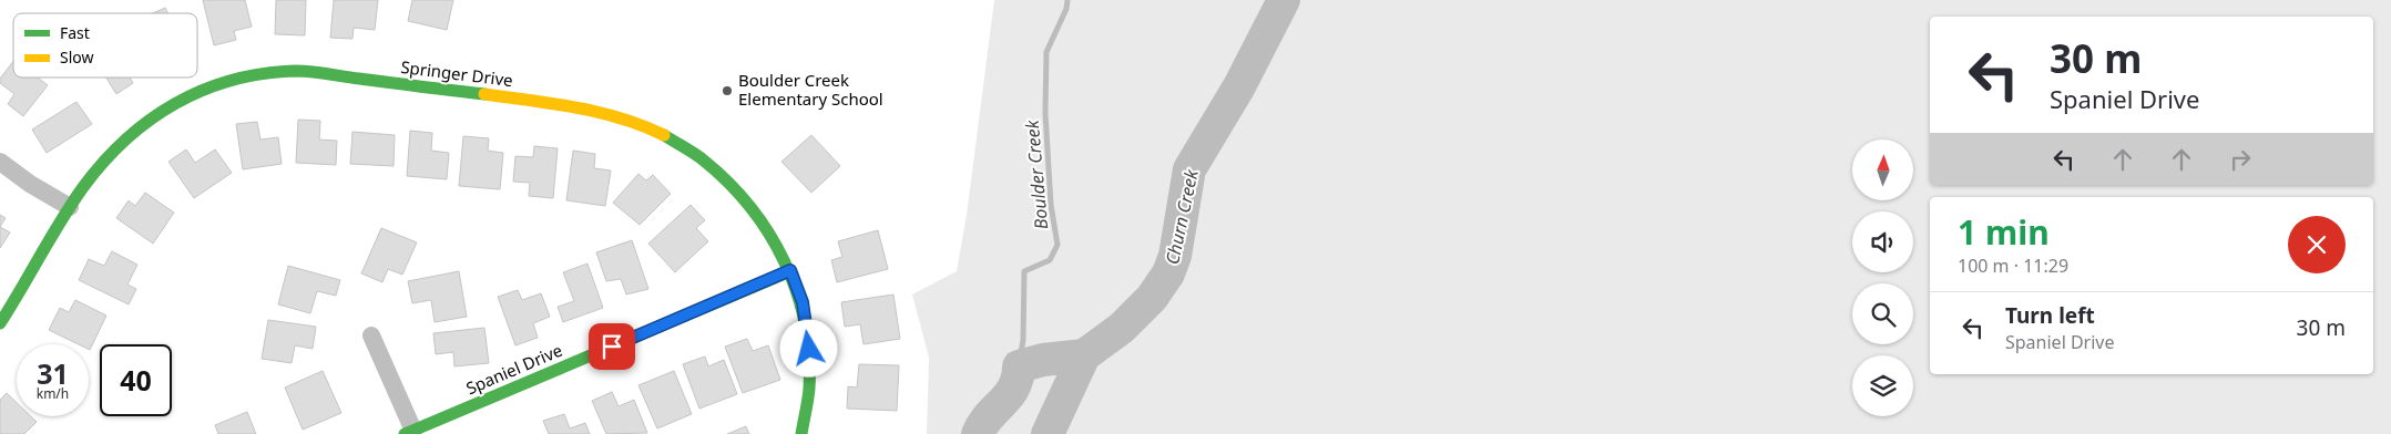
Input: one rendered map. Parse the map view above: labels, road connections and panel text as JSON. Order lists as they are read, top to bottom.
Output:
{
  "streets": {
    "street": ["Springer Drive", "Spaniel Drive"]
  },
  "crossings": [
    ["Springer Drive", "Spaniel Drive"]
  ],
  "water": ["Boulder Creek", "Churn Creek"],
  "places": ["Boulder Creek Elementary School"],
  "legend": ["Fast", "Slow"],
  "north": "top",
  "page": {
    "turn": ["30 m", "Spaniel Drive"],
    "heading": ["1 min", "100 m · 11:29"],
    "list": [
      {
        "name": "Turn left",
        "note": "Spaniel Drive",
        "value": "30 m"
      }
    ],
    "speed": "31 km/h",
    "limit": "40"
  }
}
